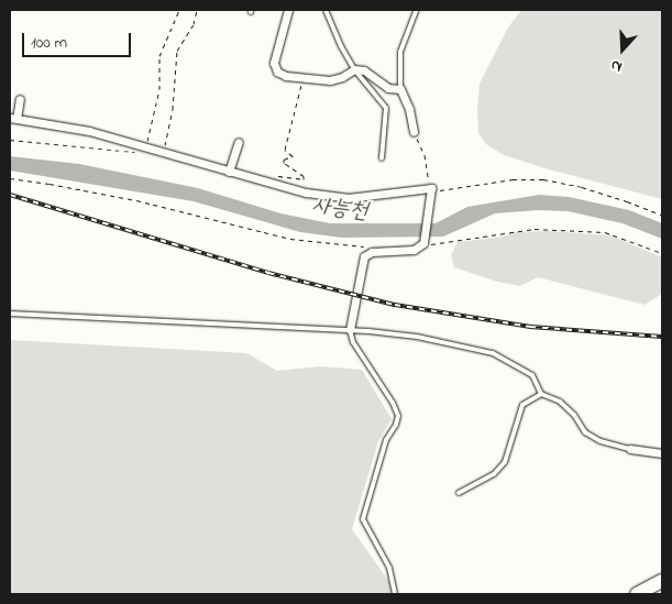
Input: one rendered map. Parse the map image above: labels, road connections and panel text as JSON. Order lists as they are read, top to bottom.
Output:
{
  "water": ["사능천"],
  "scale_bar": "100 m",
  "north": "bottom"
}
